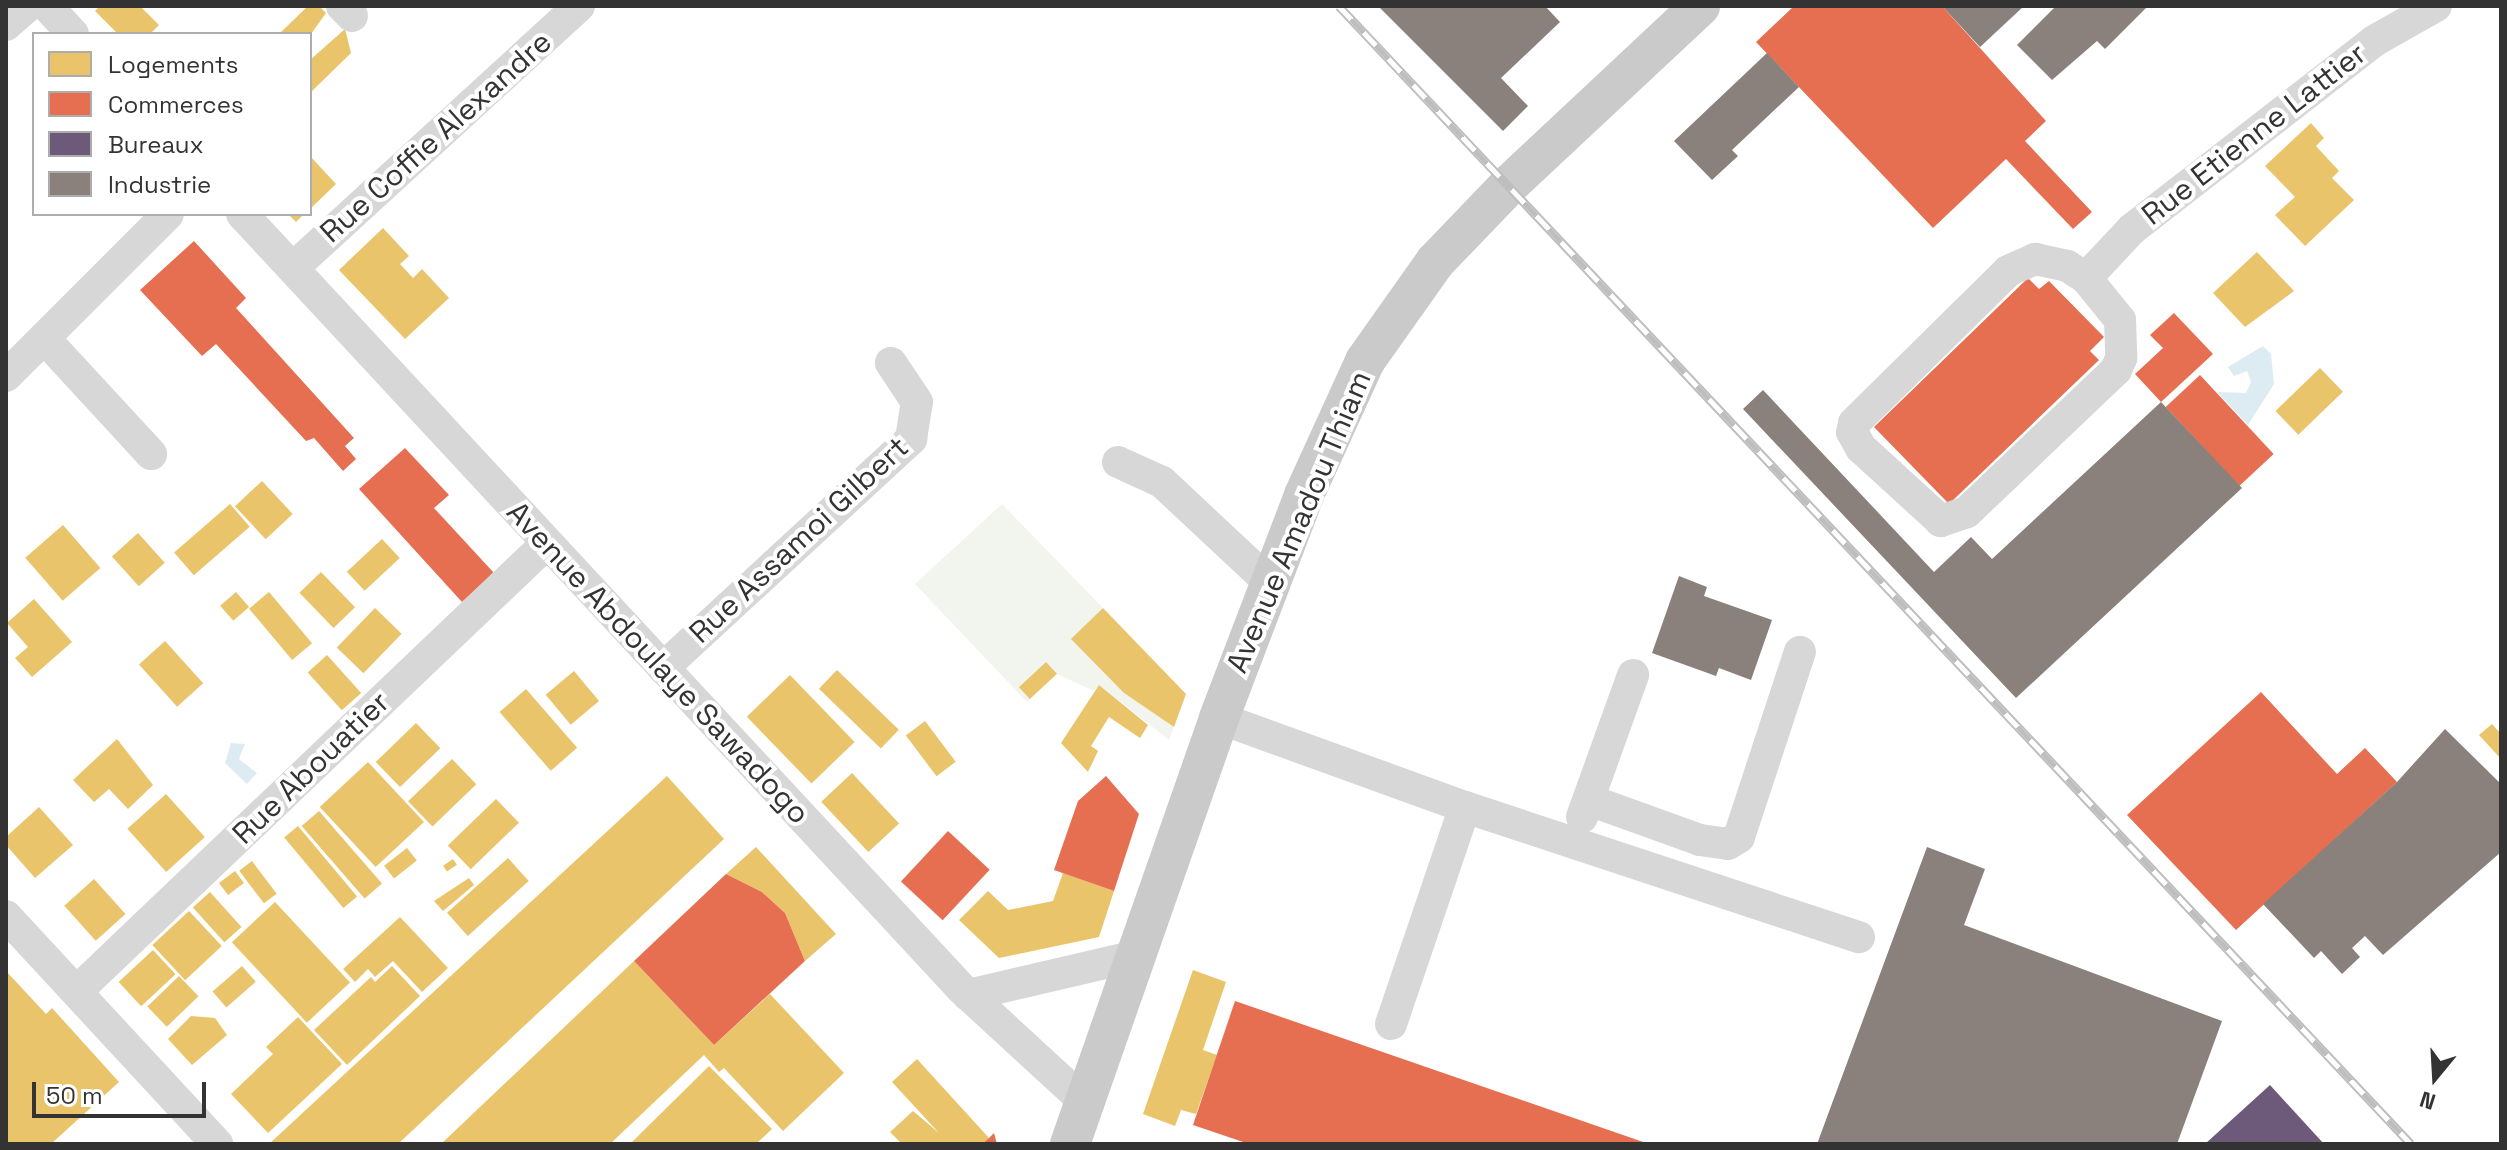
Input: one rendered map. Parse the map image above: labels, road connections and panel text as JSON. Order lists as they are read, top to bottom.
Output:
{
  "streets": {
    "main road": ["Avenue Amadou Thiam"],
    "street": [
      "Rue Etienne Lattier",
      "Rue Coffie Alexandre",
      "Rue Assamoi Gilbert",
      "Avenue Abdoulaye Sawadogo",
      "Rue Abouatier"
    ]
  },
  "crossings": [
    ["Rue Coffie Alexandre", "Avenue Abdoulaye Sawadogo"],
    ["Avenue Amadou Thiam", "Avenue Abdoulaye Sawadogo"],
    ["Rue Assamoi Gilbert", "Avenue Abdoulaye Sawadogo"],
    ["Avenue Abdoulaye Sawadogo", "Rue Abouatier"]
  ],
  "legend": [
    "Logements",
    "Commerces",
    "Bureaux",
    "Industrie"
  ],
  "scale_bar": "50 m",
  "north": "bottom"
}
